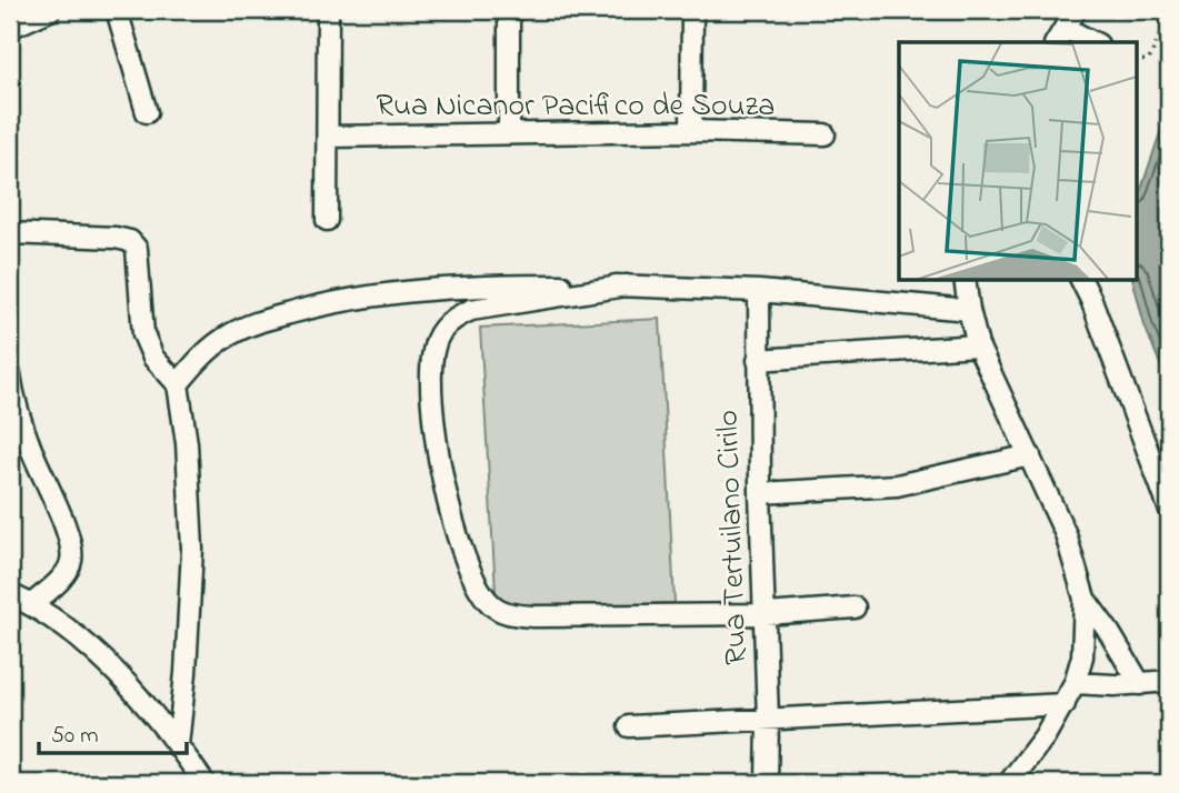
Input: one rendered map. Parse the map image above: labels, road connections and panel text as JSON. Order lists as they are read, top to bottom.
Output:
{
  "streets": {
    "street": ["Rua Nicanor Pacifico de Souza", "Rua Tertuilano Cirilo"]
  },
  "scale_bar": "50 m"
}
